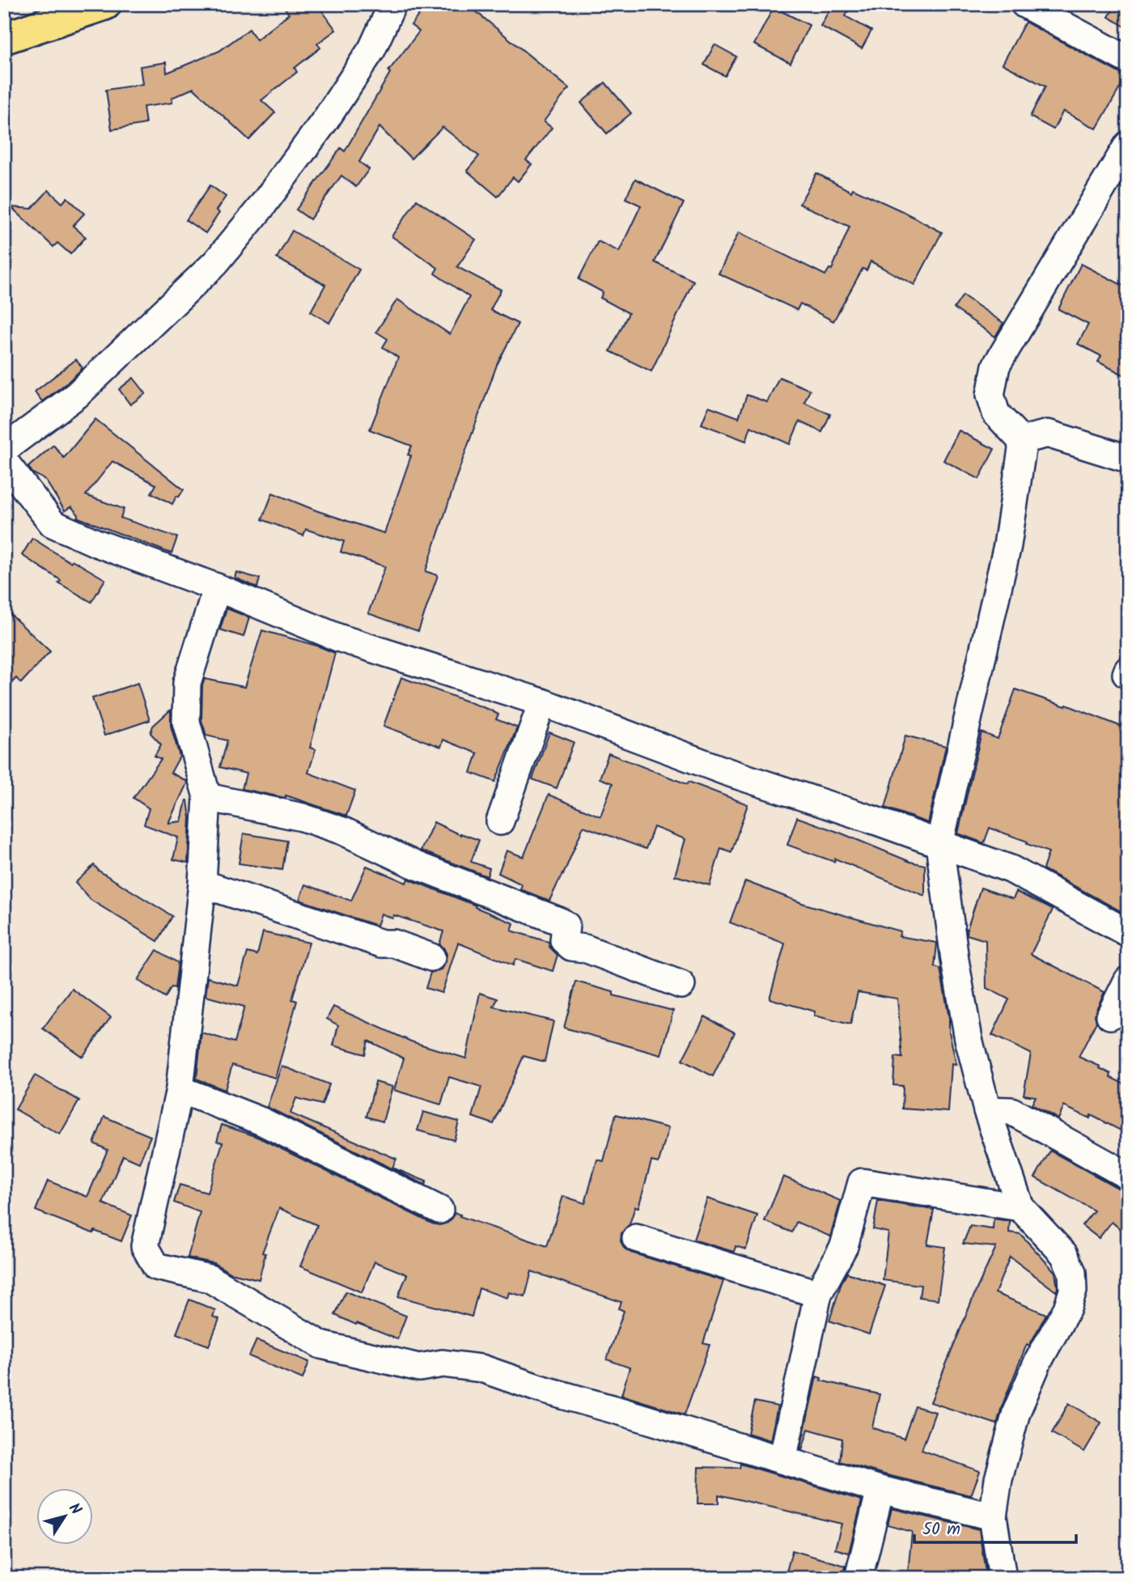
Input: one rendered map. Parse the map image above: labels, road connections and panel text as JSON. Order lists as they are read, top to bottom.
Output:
{
  "scale_bar": "50 m",
  "north": "top right"
}
